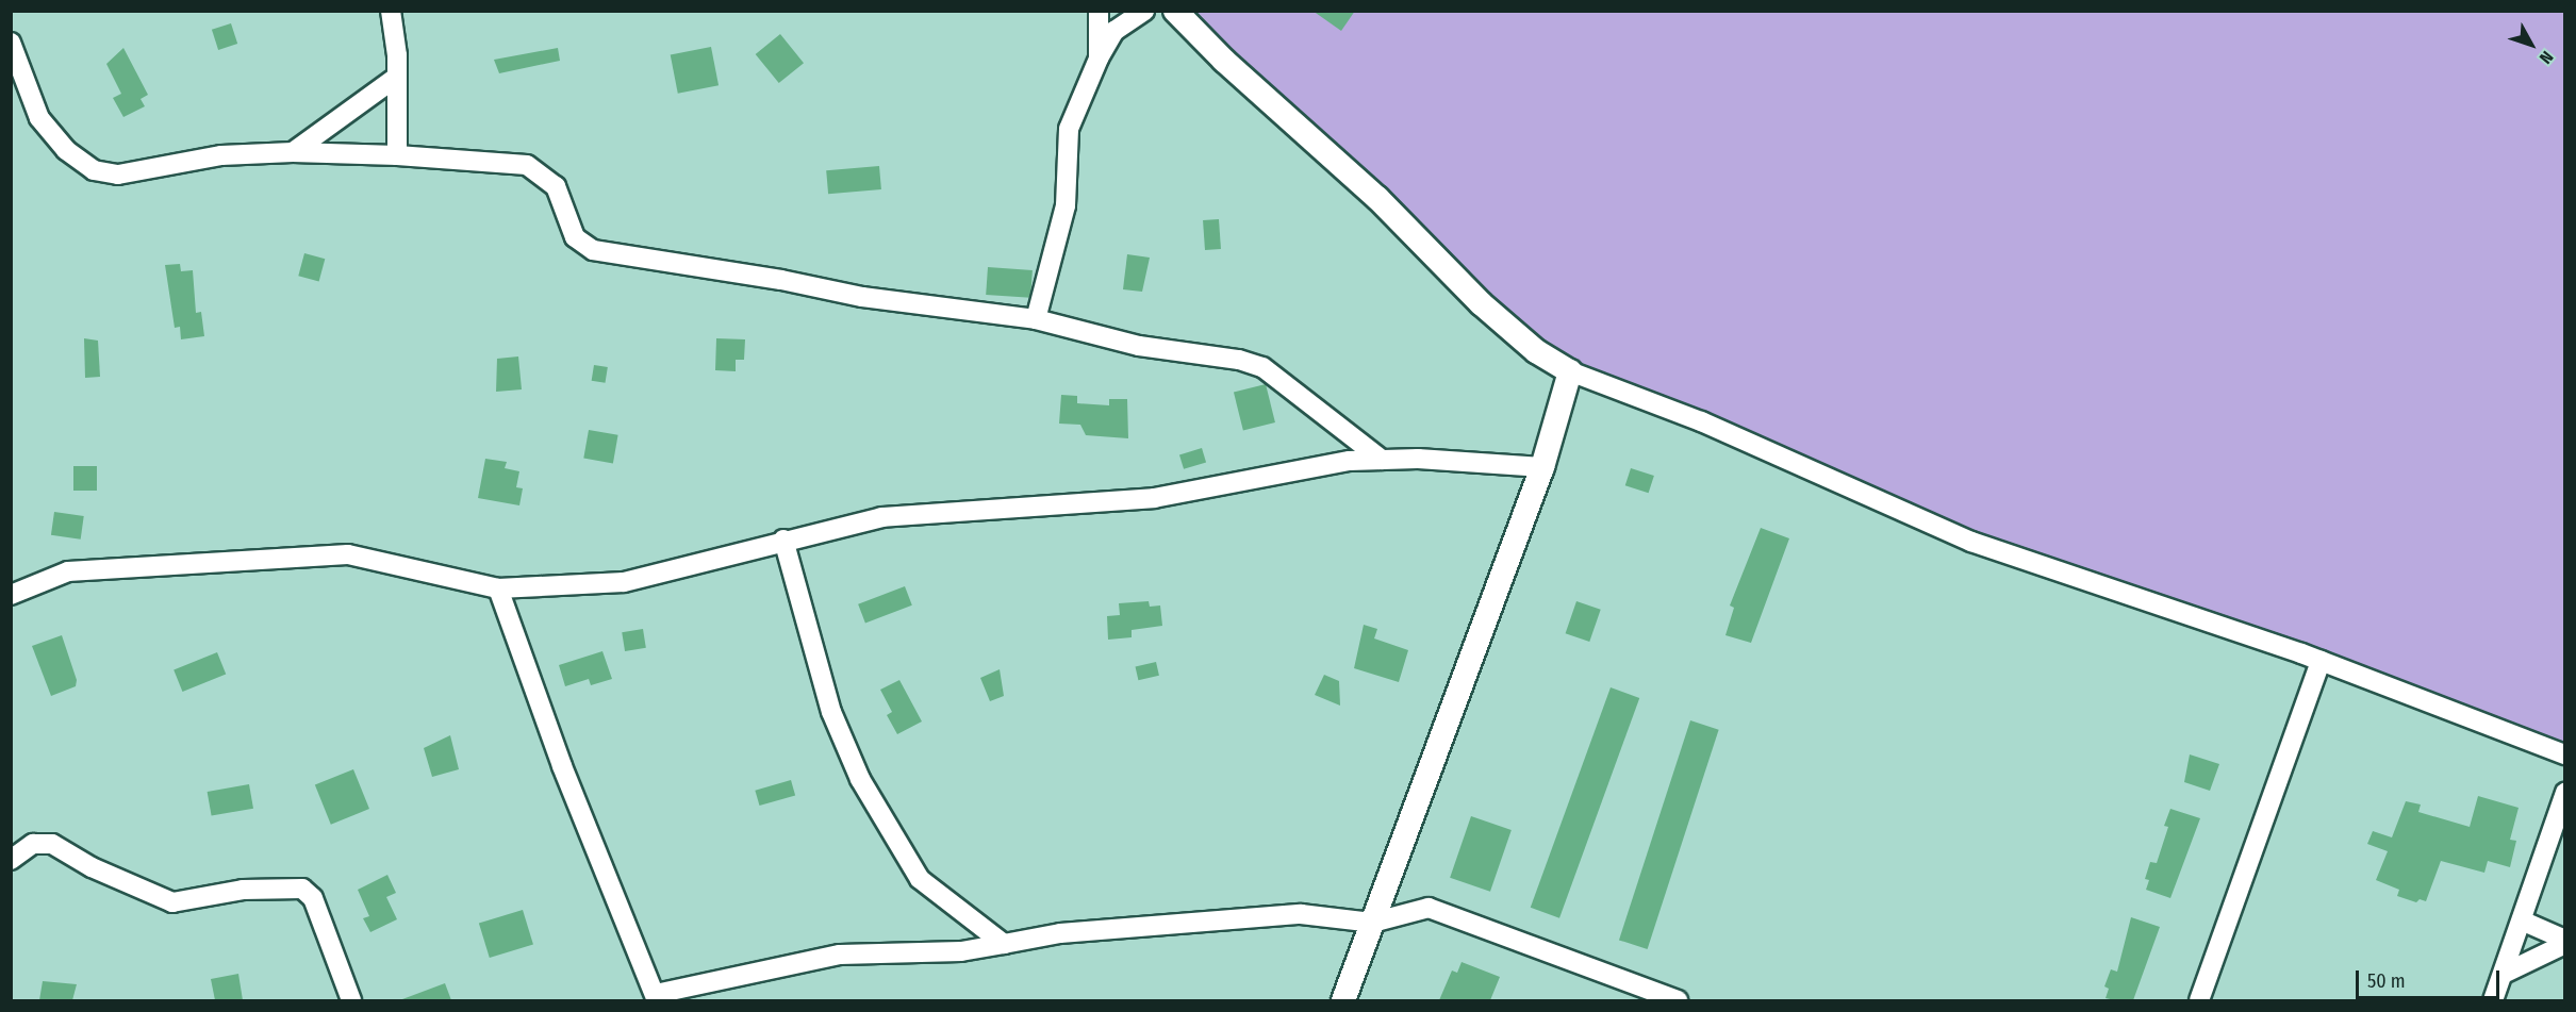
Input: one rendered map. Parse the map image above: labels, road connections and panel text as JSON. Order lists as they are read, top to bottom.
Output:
{
  "scale_bar": "50 m",
  "north": "bottom right"
}
